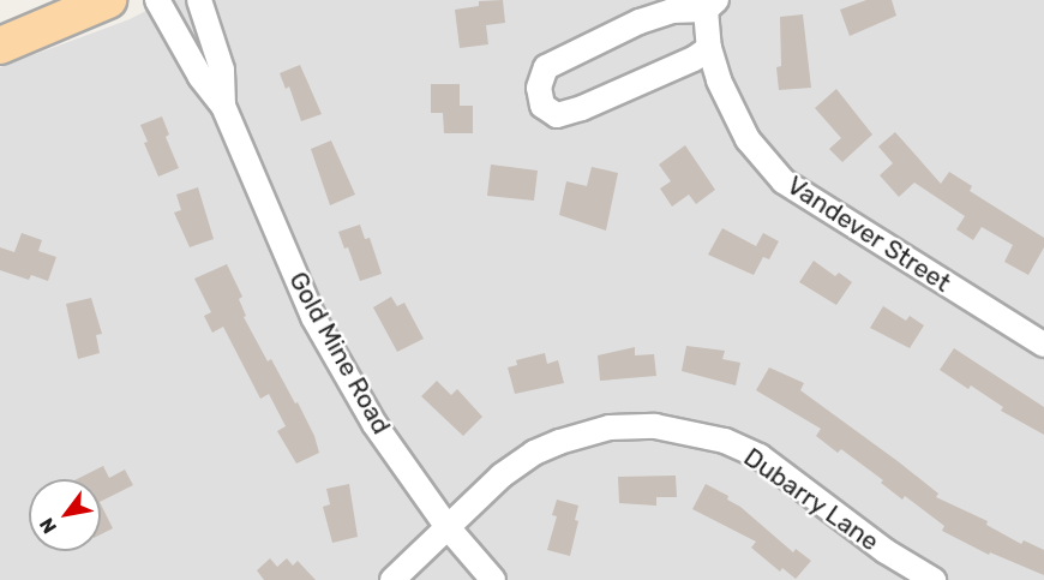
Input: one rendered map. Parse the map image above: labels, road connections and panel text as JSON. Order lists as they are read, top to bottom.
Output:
{
  "streets": {
    "street": ["Vandever Street", "Gold Mine Road", "Dubarry Lane"]
  },
  "crossings": [
    ["Gold Mine Road", "Dubarry Lane"]
  ],
  "north": "bottom left"
}
